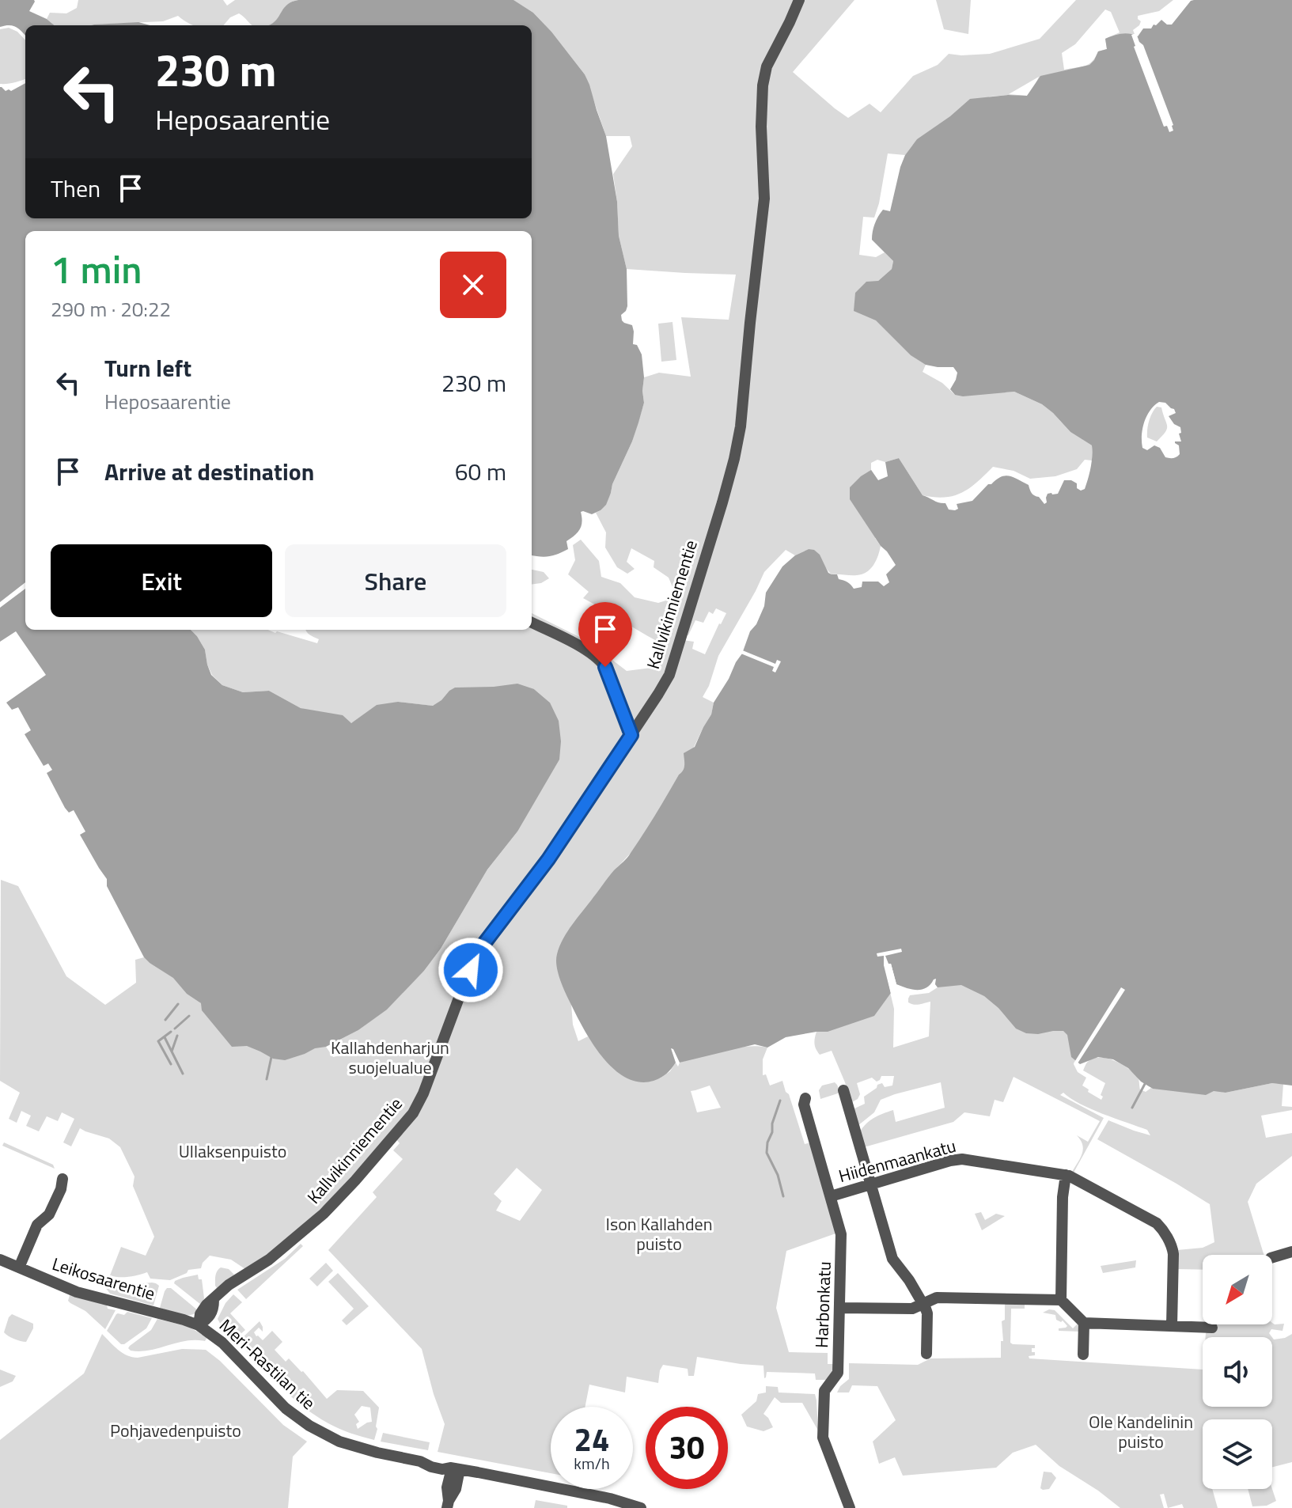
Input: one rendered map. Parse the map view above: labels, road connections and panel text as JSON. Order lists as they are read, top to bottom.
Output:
{
  "streets": {
    "street": [
      "Kallvikinniementie",
      "Hiidenmaankatu",
      "Leikosaarentie",
      "Harbonkatu",
      "Meri-Rastilan tie"
    ]
  },
  "crossings": [
    ["Kallvikinniementie", "Leikosaarentie"],
    ["Kallvikinniementie", "Meri-Rastilan tie"],
    ["Hiidenmaankatu", "Harbonkatu"],
    ["Leikosaarentie", "Meri-Rastilan tie"]
  ],
  "parks": [
    "Kallahdenharjun suojelualue",
    "Ullaksenpuisto",
    "Ison Kallahden puisto",
    "Ole Kandelinin puisto",
    "Pohjavedenpuisto"
  ],
  "north": "bottom left",
  "page": {
    "turn": ["230 m", "Heposaarentie"],
    "then": "Then",
    "heading": ["1 min", "290 m · 20:22"],
    "list": [
      {
        "name": "Turn left",
        "note": "Heposaarentie",
        "value": "230 m"
      },
      {
        "name": "Arrive at destination",
        "value": "60 m"
      }
    ],
    "buttons": ["Exit", "Share"],
    "speed": "24 km/h",
    "limit": "30"
  }
}
